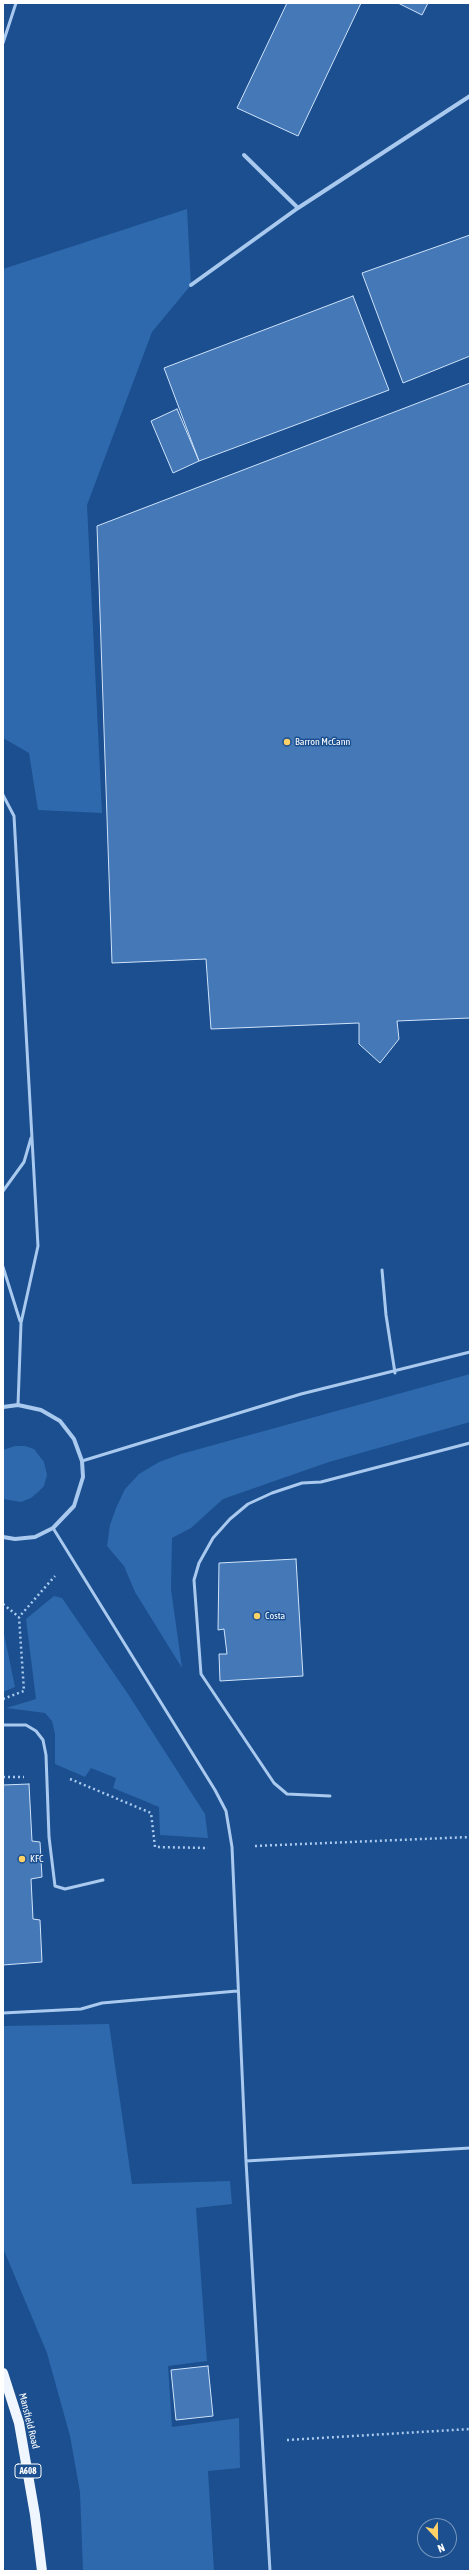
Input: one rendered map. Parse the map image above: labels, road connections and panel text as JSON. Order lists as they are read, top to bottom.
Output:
{
  "streets": {
    "main road": ["Mansfield Road", "A608"]
  },
  "places": ["Barron McCann", "Costa", "KFC"],
  "north": "bottom"
}
